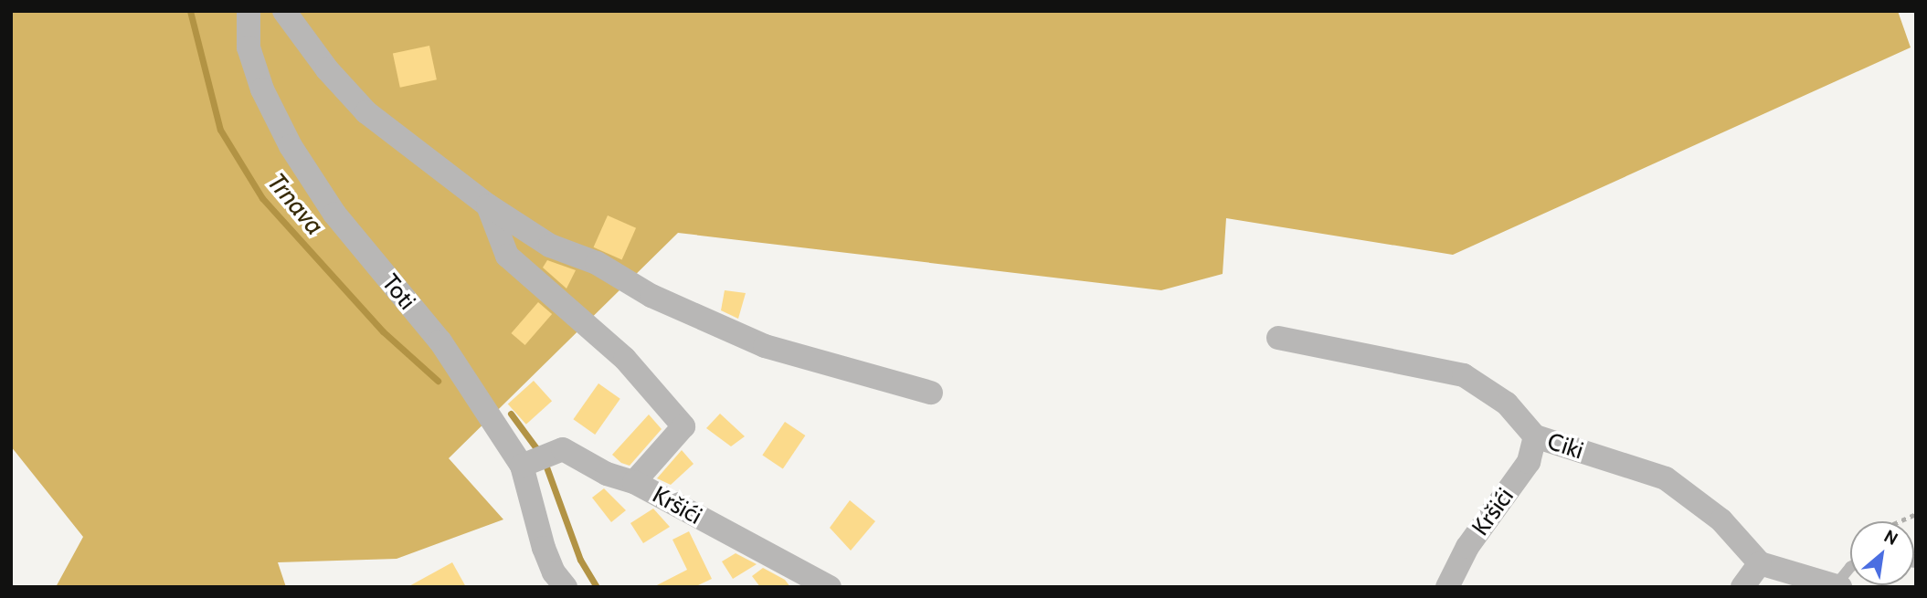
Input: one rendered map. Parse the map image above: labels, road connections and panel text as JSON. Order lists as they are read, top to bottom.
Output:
{
  "streets": {
    "street": ["Toti", "Ciki", "Kršići"]
  },
  "crossings": [
    ["Toti", "Kršići"],
    ["Ciki", "Kršići"]
  ],
  "water": ["Trnava"],
  "north": "top right"
}
